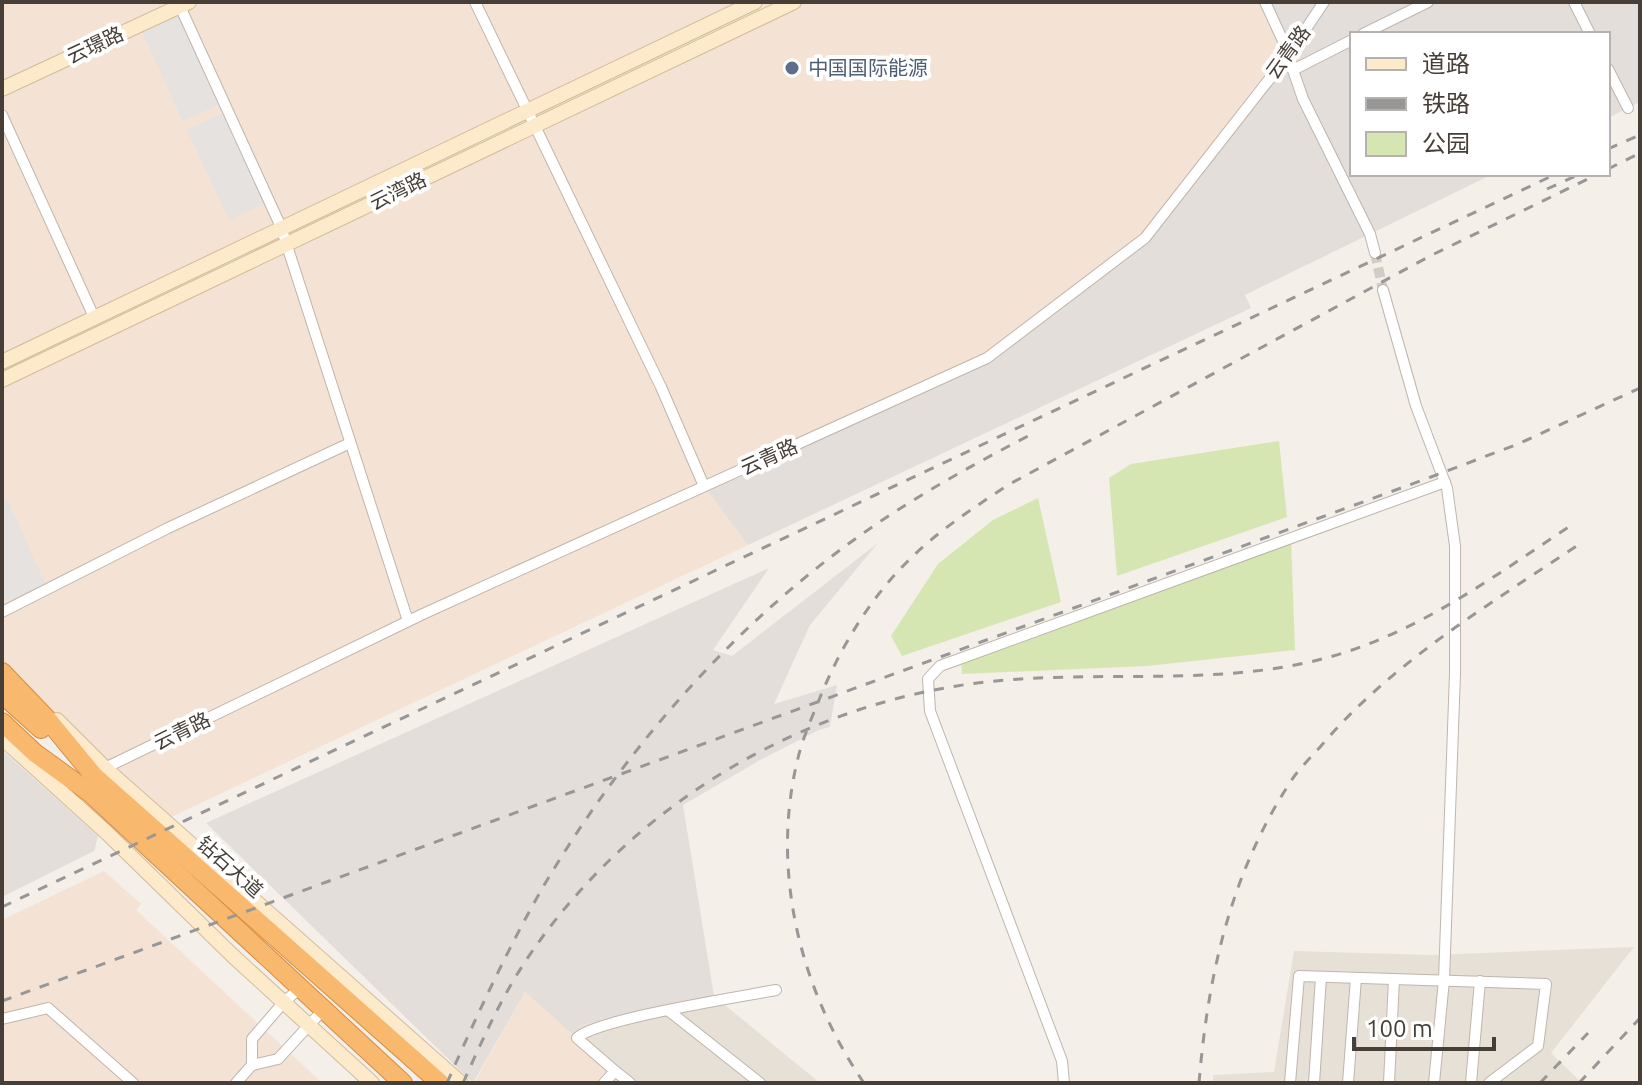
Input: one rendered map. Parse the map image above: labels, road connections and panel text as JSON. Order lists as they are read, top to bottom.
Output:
{
  "streets": {
    "highway": ["钻石大道"],
    "main road": ["云璟路", "云湾路"],
    "street": ["云青路"]
  },
  "crossings": [
    ["云青路", "钻石大道"]
  ],
  "places": ["中国国际能源"],
  "legend": ["道路", "铁路", "公园"],
  "scale_bar": "100 m"
}
